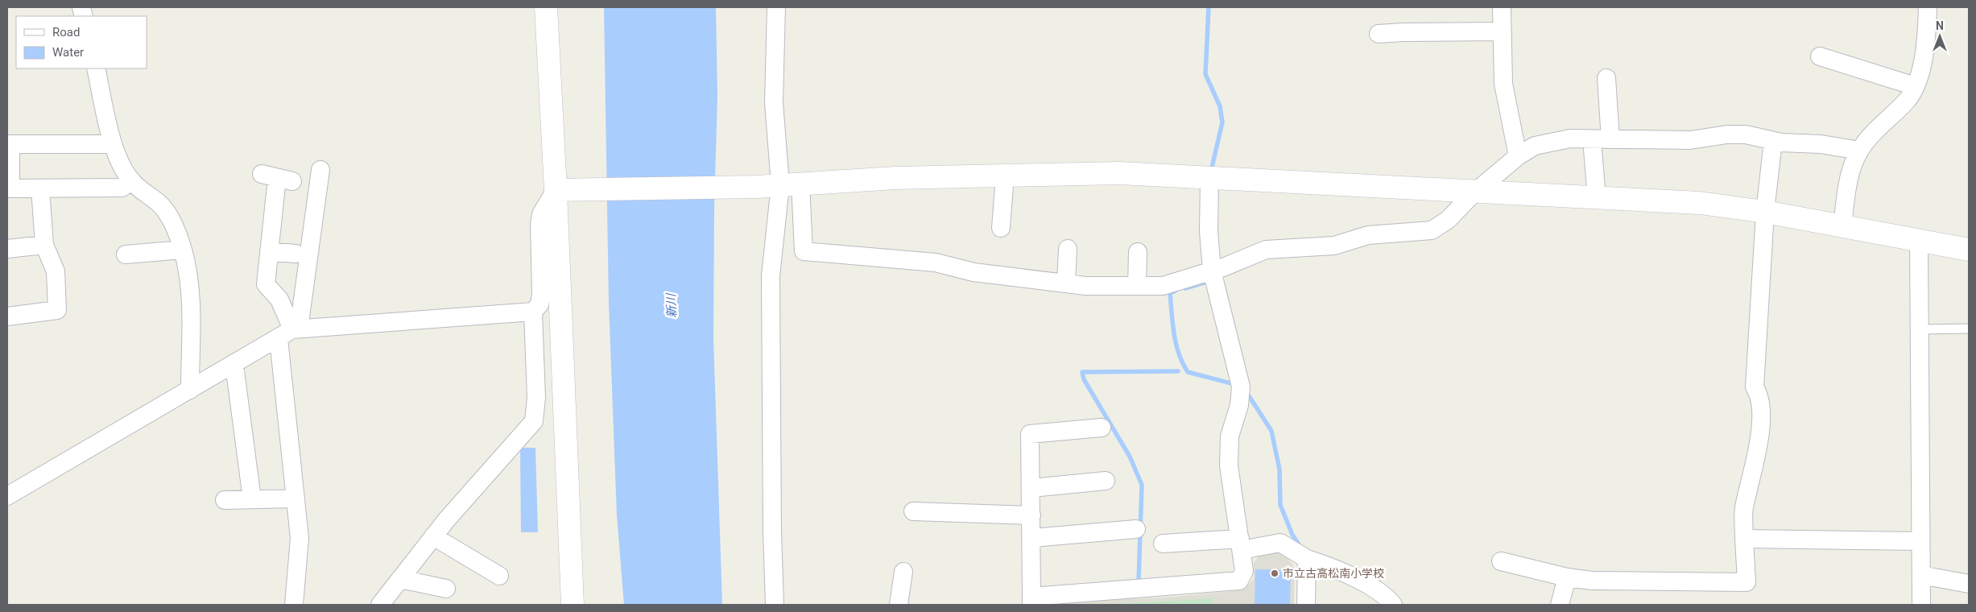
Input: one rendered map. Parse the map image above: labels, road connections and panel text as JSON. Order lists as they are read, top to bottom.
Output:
{
  "water": ["新川"],
  "places": ["市立古高松南小学校"],
  "legend": ["Road", "Water"],
  "north": "top"
}
